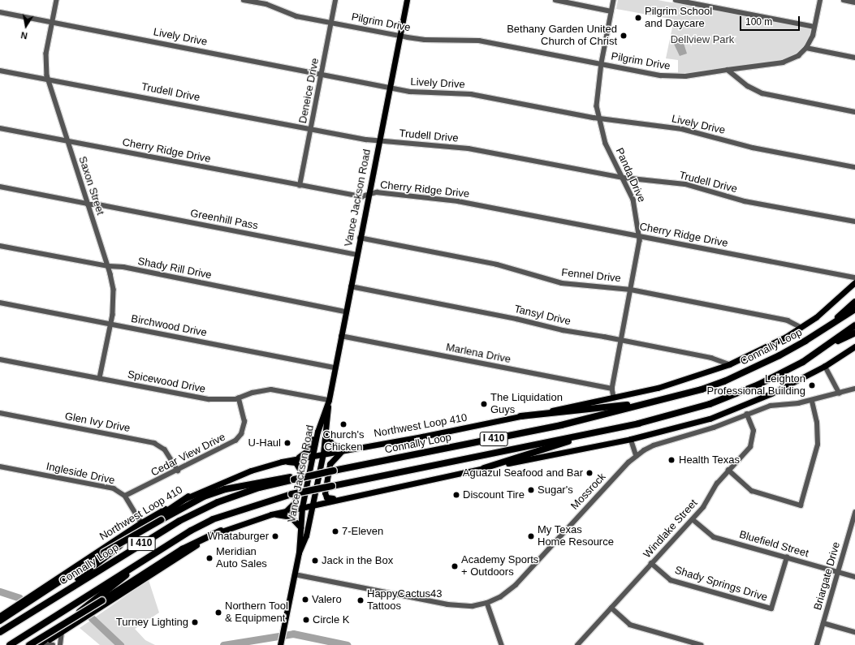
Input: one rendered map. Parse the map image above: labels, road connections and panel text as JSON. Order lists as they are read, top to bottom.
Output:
{
  "streets": {
    "highway": ["Connally Loop", "I 410"],
    "main road": ["Vance Jackson Road", "Northwest Loop 410"],
    "street": [
      "Pilgrim Drive",
      "Lively Drive",
      "Deneice Drive",
      "Trudell Drive",
      "Cherry Ridge Drive",
      "Panda Drive",
      "Saxon Street",
      "Greenhill Pass",
      "Shady Rill Drive",
      "Fennel Drive",
      "Tansyl Drive",
      "Birchwood Drive",
      "Marlena Drive",
      "Spicewood Drive",
      "Glen Ivy Drive",
      "Cedar View Drive",
      "Ingleside Drive",
      "Mossrock",
      "Windlake Street",
      "Bluefield Street",
      "Briargate Drive",
      "Shady Springs Drive"
    ]
  },
  "crossings": [
    ["Pilgrim Drive", "Deneice Drive"],
    ["Pilgrim Drive", "Panda Drive"],
    ["Pilgrim Drive", "Vance Jackson Road"],
    ["Lively Drive", "Deneice Drive"],
    ["Lively Drive", "Panda Drive"],
    ["Lively Drive", "Saxon Street"],
    ["Lively Drive", "Vance Jackson Road"],
    ["Deneice Drive", "Trudell Drive"],
    ["Deneice Drive", "Cherry Ridge Drive"],
    ["Trudell Drive", "Panda Drive"],
    ["Trudell Drive", "Saxon Street"],
    ["Trudell Drive", "Vance Jackson Road"],
    ["Cherry Ridge Drive", "Panda Drive"],
    ["Cherry Ridge Drive", "Saxon Street"],
    ["Cherry Ridge Drive", "Vance Jackson Road"],
    ["Cherry Ridge Drive", "Northwest Loop 410"],
    ["Panda Drive", "Fennel Drive"],
    ["Panda Drive", "Tansyl Drive"],
    ["Panda Drive", "Marlena Drive"],
    ["Panda Drive", "Northwest Loop 410"],
    ["Saxon Street", "Greenhill Pass"],
    ["Saxon Street", "Shady Rill Drive"],
    ["Saxon Street", "Birchwood Drive"],
    ["Saxon Street", "Spicewood Drive"],
    ["Vance Jackson Road", "Greenhill Pass"],
    ["Vance Jackson Road", "Shady Rill Drive"],
    ["Vance Jackson Road", "Fennel Drive"],
    ["Vance Jackson Road", "Tansyl Drive"],
    ["Vance Jackson Road", "Birchwood Drive"],
    ["Vance Jackson Road", "Marlena Drive"],
    ["Vance Jackson Road", "Spicewood Drive"],
    ["Vance Jackson Road", "Northwest Loop 410"],
    ["Vance Jackson Road", "Mossrock"],
    ["Fennel Drive", "Northwest Loop 410"],
    ["Tansyl Drive", "Northwest Loop 410"],
    ["Spicewood Drive", "Cedar View Drive"],
    ["Glen Ivy Drive", "Cedar View Drive"],
    ["Northwest Loop 410", "Ingleside Drive"],
    ["Cedar View Drive", "Ingleside Drive"],
    ["Mossrock", "Windlake Street"],
    ["Windlake Street", "Bluefield Street"],
    ["Windlake Street", "Shady Springs Drive"],
    ["Bluefield Street", "Briargate Drive"],
    ["Bluefield Street", "Shady Springs Drive"]
  ],
  "parks": ["Dellview Park"],
  "places": [
    "Pilgrim School and Daycare",
    "Bethany Garden United Church of Christ",
    "Leighton Professional Building",
    "The Liquidation Guys",
    "Church's Chicken",
    "U-Haul",
    "Health Texas",
    "Aguazul Seafood and Bar",
    "Sugar's",
    "Discount Tire",
    "7-Eleven",
    "Whataburger",
    "My Texas Home Resource",
    "Meridian Auto Sales",
    "Jack in the Box",
    "Academy Sports + Outdoors",
    "Valero",
    "HappyCactus43 Tattoos",
    "Northern Tool & Equipment",
    "Circle K",
    "Turney Lighting"
  ],
  "scale_bar": "100 m",
  "north": "bottom"
}
